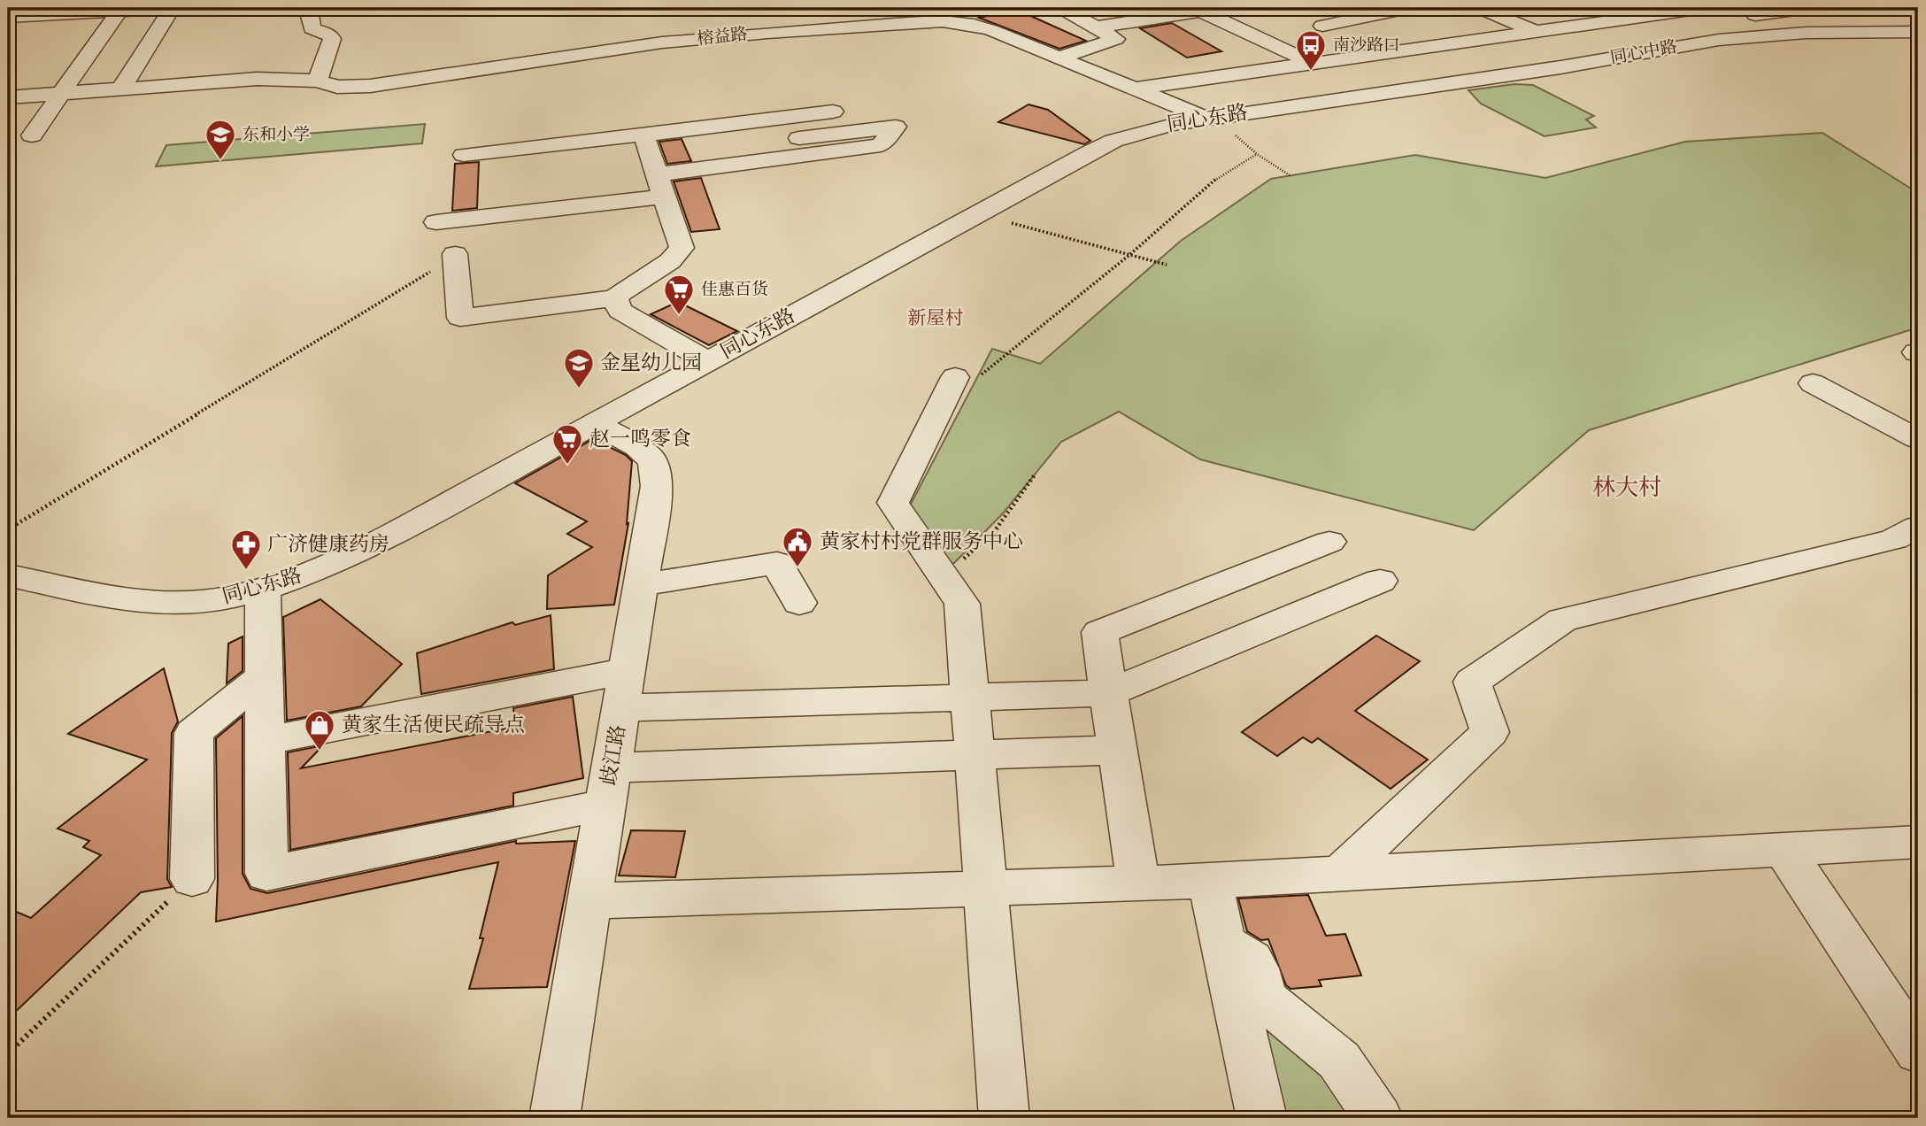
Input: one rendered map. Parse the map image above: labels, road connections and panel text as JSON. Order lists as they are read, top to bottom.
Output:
{
  "streets": {
    "street": [
      "榕益路",
      "同心中路",
      "同心东路",
      "歧江路"
    ]
  },
  "crossings": [
    ["榕益路", "同心东路"],
    ["同心中路", "同心东路"],
    ["同心东路", "歧江路"]
  ],
  "districts": ["新屋村", "林大村"],
  "places": {
    "bus stop": ["南沙路口"],
    "school or university": ["东和小学", "金星幼儿园"],
    "supermarket": ["佳惠百货", "赵一鸣零食"],
    "public building": ["黄家村村党群服务中心"],
    "pharmacy": ["广济健康药房"],
    "shop": ["黄家生活便民疏导点"]
  }
}
